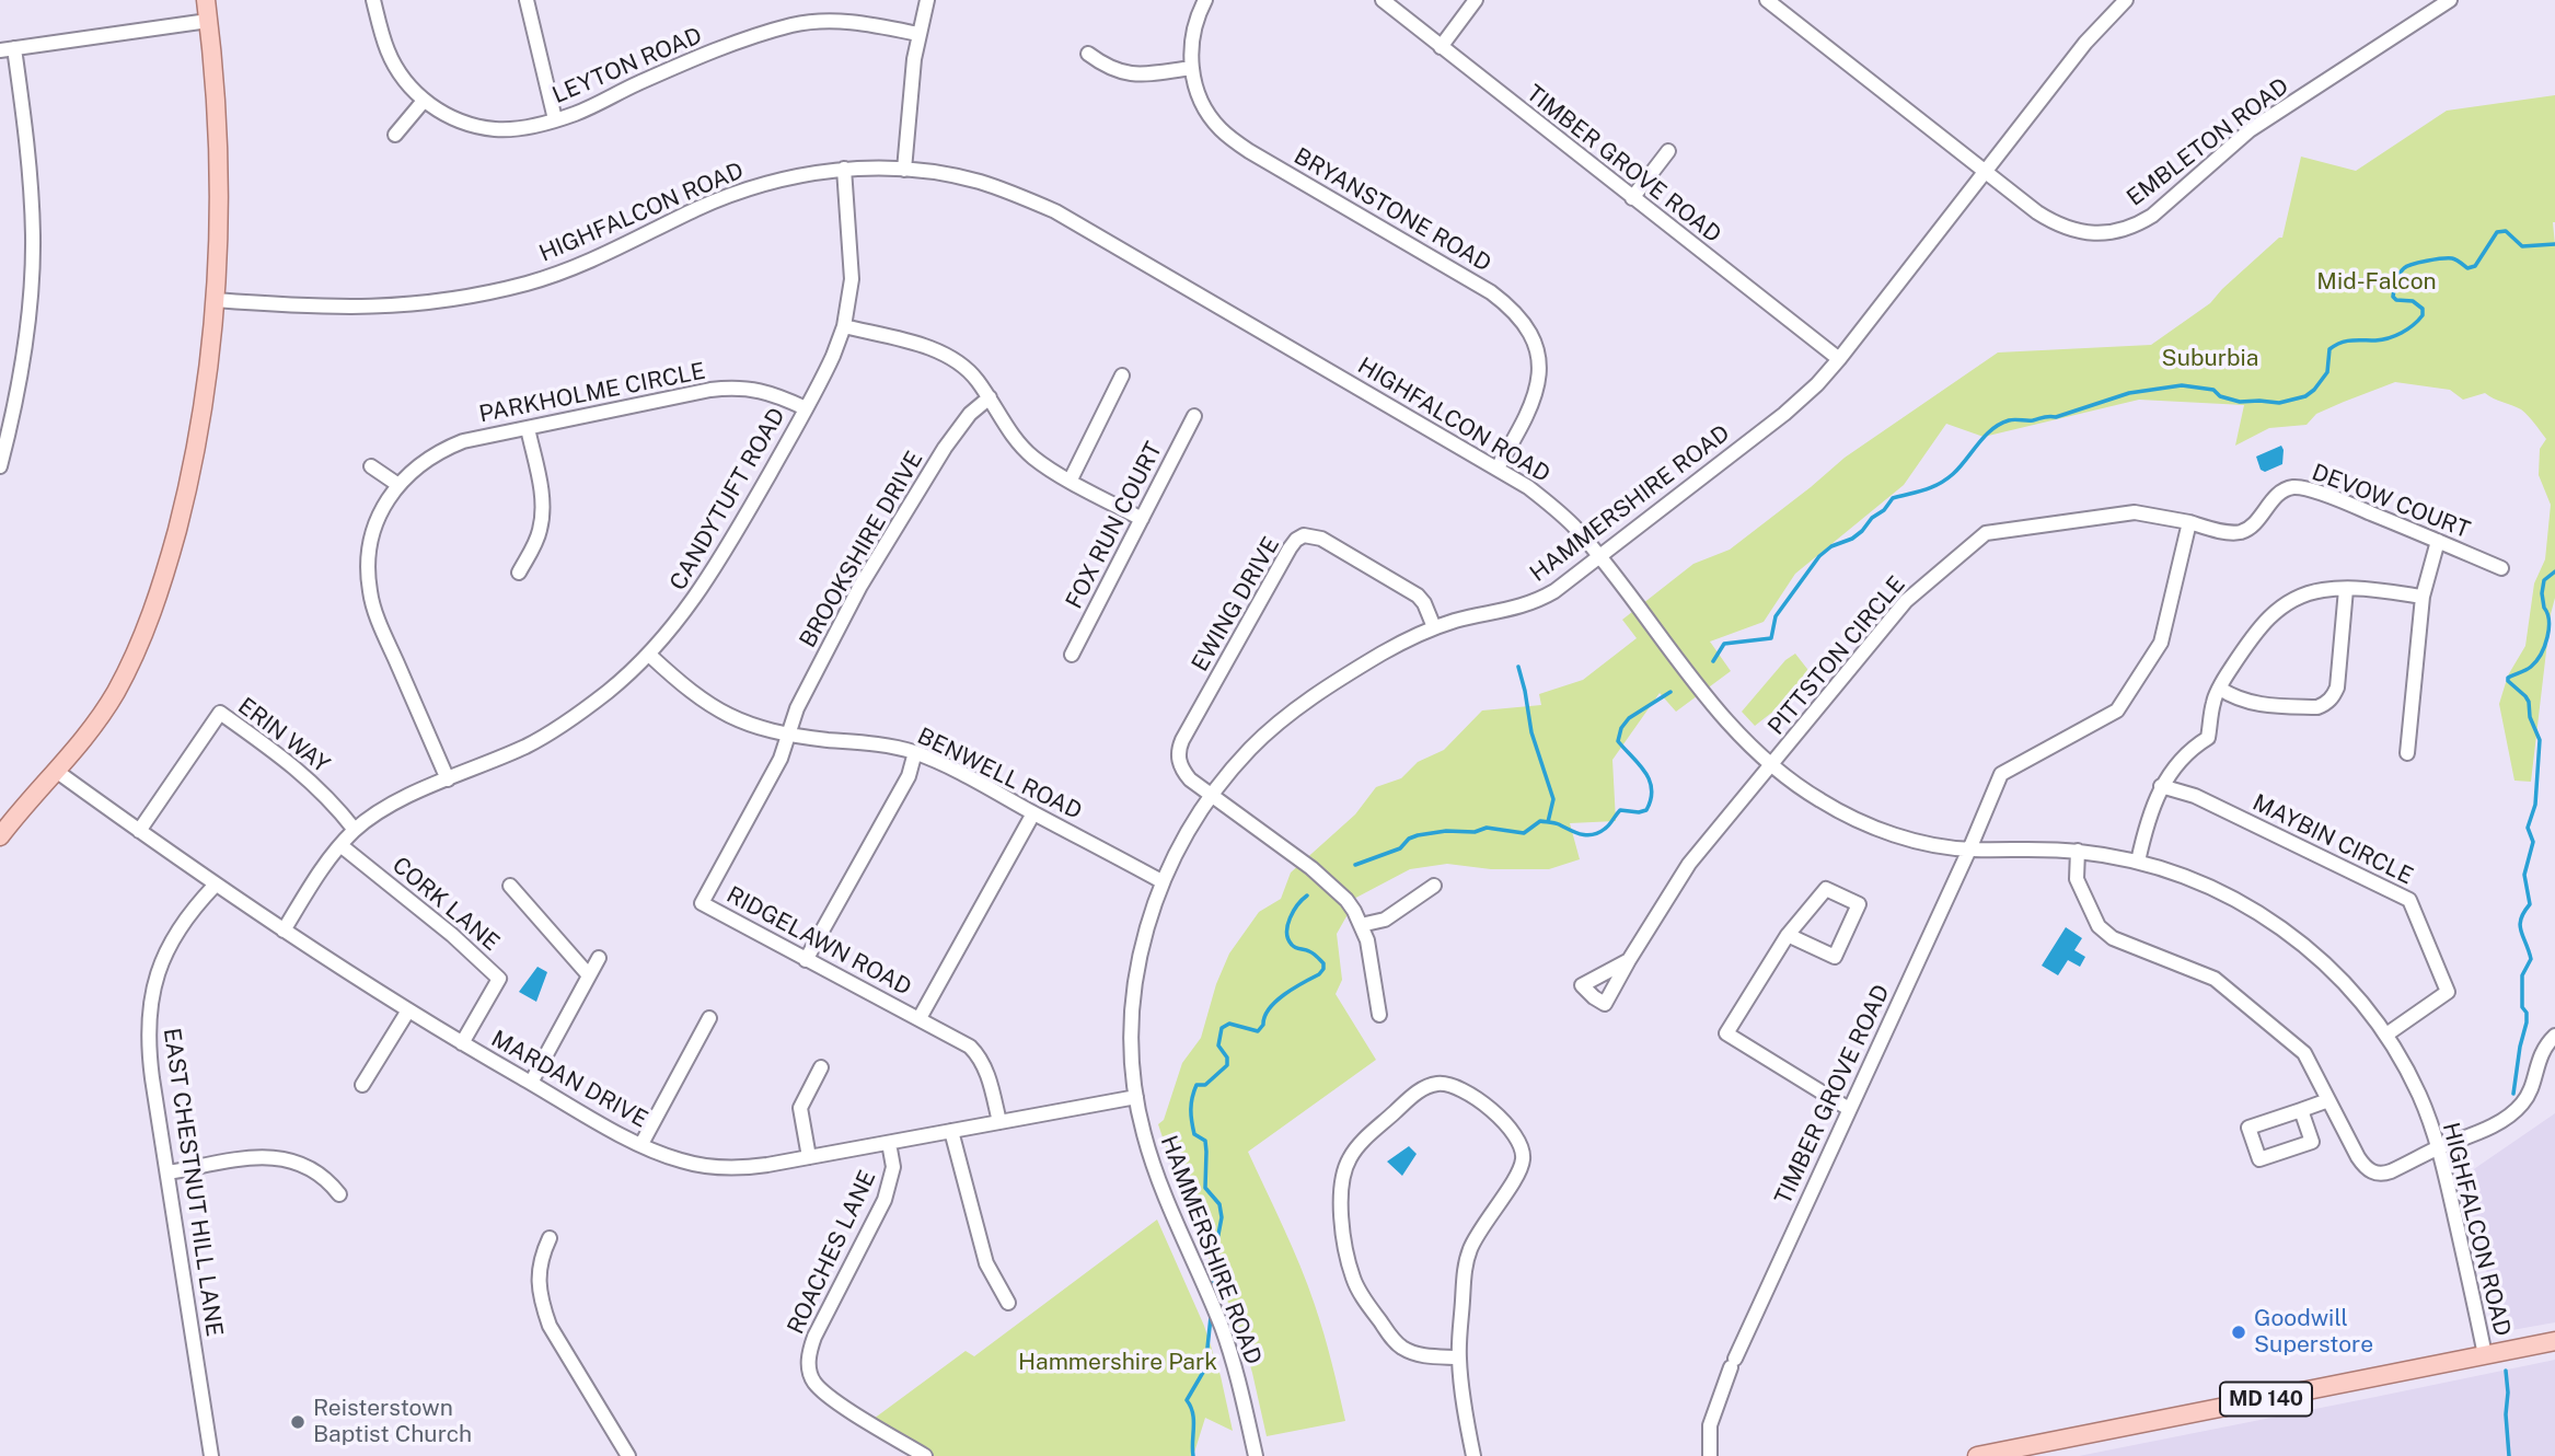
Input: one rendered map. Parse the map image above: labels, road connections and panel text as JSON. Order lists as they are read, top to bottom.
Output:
{
  "streets": {
    "main road": ["MD 140"],
    "street": [
      "LEYTON ROAD",
      "EMBLETON ROAD",
      "TIMBER GROVE ROAD",
      "BRYANSTONE ROAD",
      "HIGHFALCON ROAD",
      "PARKHOLME CIRCLE",
      "CANDYTUFT ROAD",
      "DEVOW COURT",
      "HAMMERSHIRE ROAD",
      "FOX RUN COURT",
      "BROOKSHIRE DRIVE",
      "EWING DRIVE",
      "PITTSTON CIRCLE",
      "ERIN WAY",
      "BENWELL ROAD",
      "MAYBIN CIRCLE",
      "CORK LANE",
      "RIDGELAWN ROAD",
      "MARDAN DRIVE",
      "EAST CHESTNUT HILL LANE",
      "ROACHES LANE"
    ]
  },
  "crossings": [
    ["EMBLETON ROAD", "HAMMERSHIRE ROAD"],
    ["TIMBER GROVE ROAD", "HIGHFALCON ROAD"],
    ["TIMBER GROVE ROAD", "HAMMERSHIRE ROAD"],
    ["BRYANSTONE ROAD", "HIGHFALCON ROAD"],
    ["HIGHFALCON ROAD", "CANDYTUFT ROAD"],
    ["HIGHFALCON ROAD", "HAMMERSHIRE ROAD"],
    ["HIGHFALCON ROAD", "PITTSTON CIRCLE"],
    ["HIGHFALCON ROAD", "MAYBIN CIRCLE"],
    ["HIGHFALCON ROAD", "MD 140"],
    ["PARKHOLME CIRCLE", "CANDYTUFT ROAD"],
    ["CANDYTUFT ROAD", "ERIN WAY"],
    ["CANDYTUFT ROAD", "BENWELL ROAD"],
    ["CANDYTUFT ROAD", "CORK LANE"],
    ["CANDYTUFT ROAD", "MARDAN DRIVE"],
    ["DEVOW COURT", "PITTSTON CIRCLE"],
    ["HAMMERSHIRE ROAD", "EWING DRIVE"],
    ["HAMMERSHIRE ROAD", "BENWELL ROAD"],
    ["HAMMERSHIRE ROAD", "MARDAN DRIVE"],
    ["BROOKSHIRE DRIVE", "BENWELL ROAD"],
    ["BROOKSHIRE DRIVE", "RIDGELAWN ROAD"],
    ["ERIN WAY", "MARDAN DRIVE"],
    ["BENWELL ROAD", "RIDGELAWN ROAD"],
    ["CORK LANE", "MARDAN DRIVE"],
    ["RIDGELAWN ROAD", "MARDAN DRIVE"],
    ["MARDAN DRIVE", "EAST CHESTNUT HILL LANE"],
    ["MARDAN DRIVE", "ROACHES LANE"]
  ],
  "parks": ["Mid-Falcon", "Suburbia", "Hammershire Park"],
  "places": ["Goodwill Superstore", "Reisterstown Baptist Church"]
}
